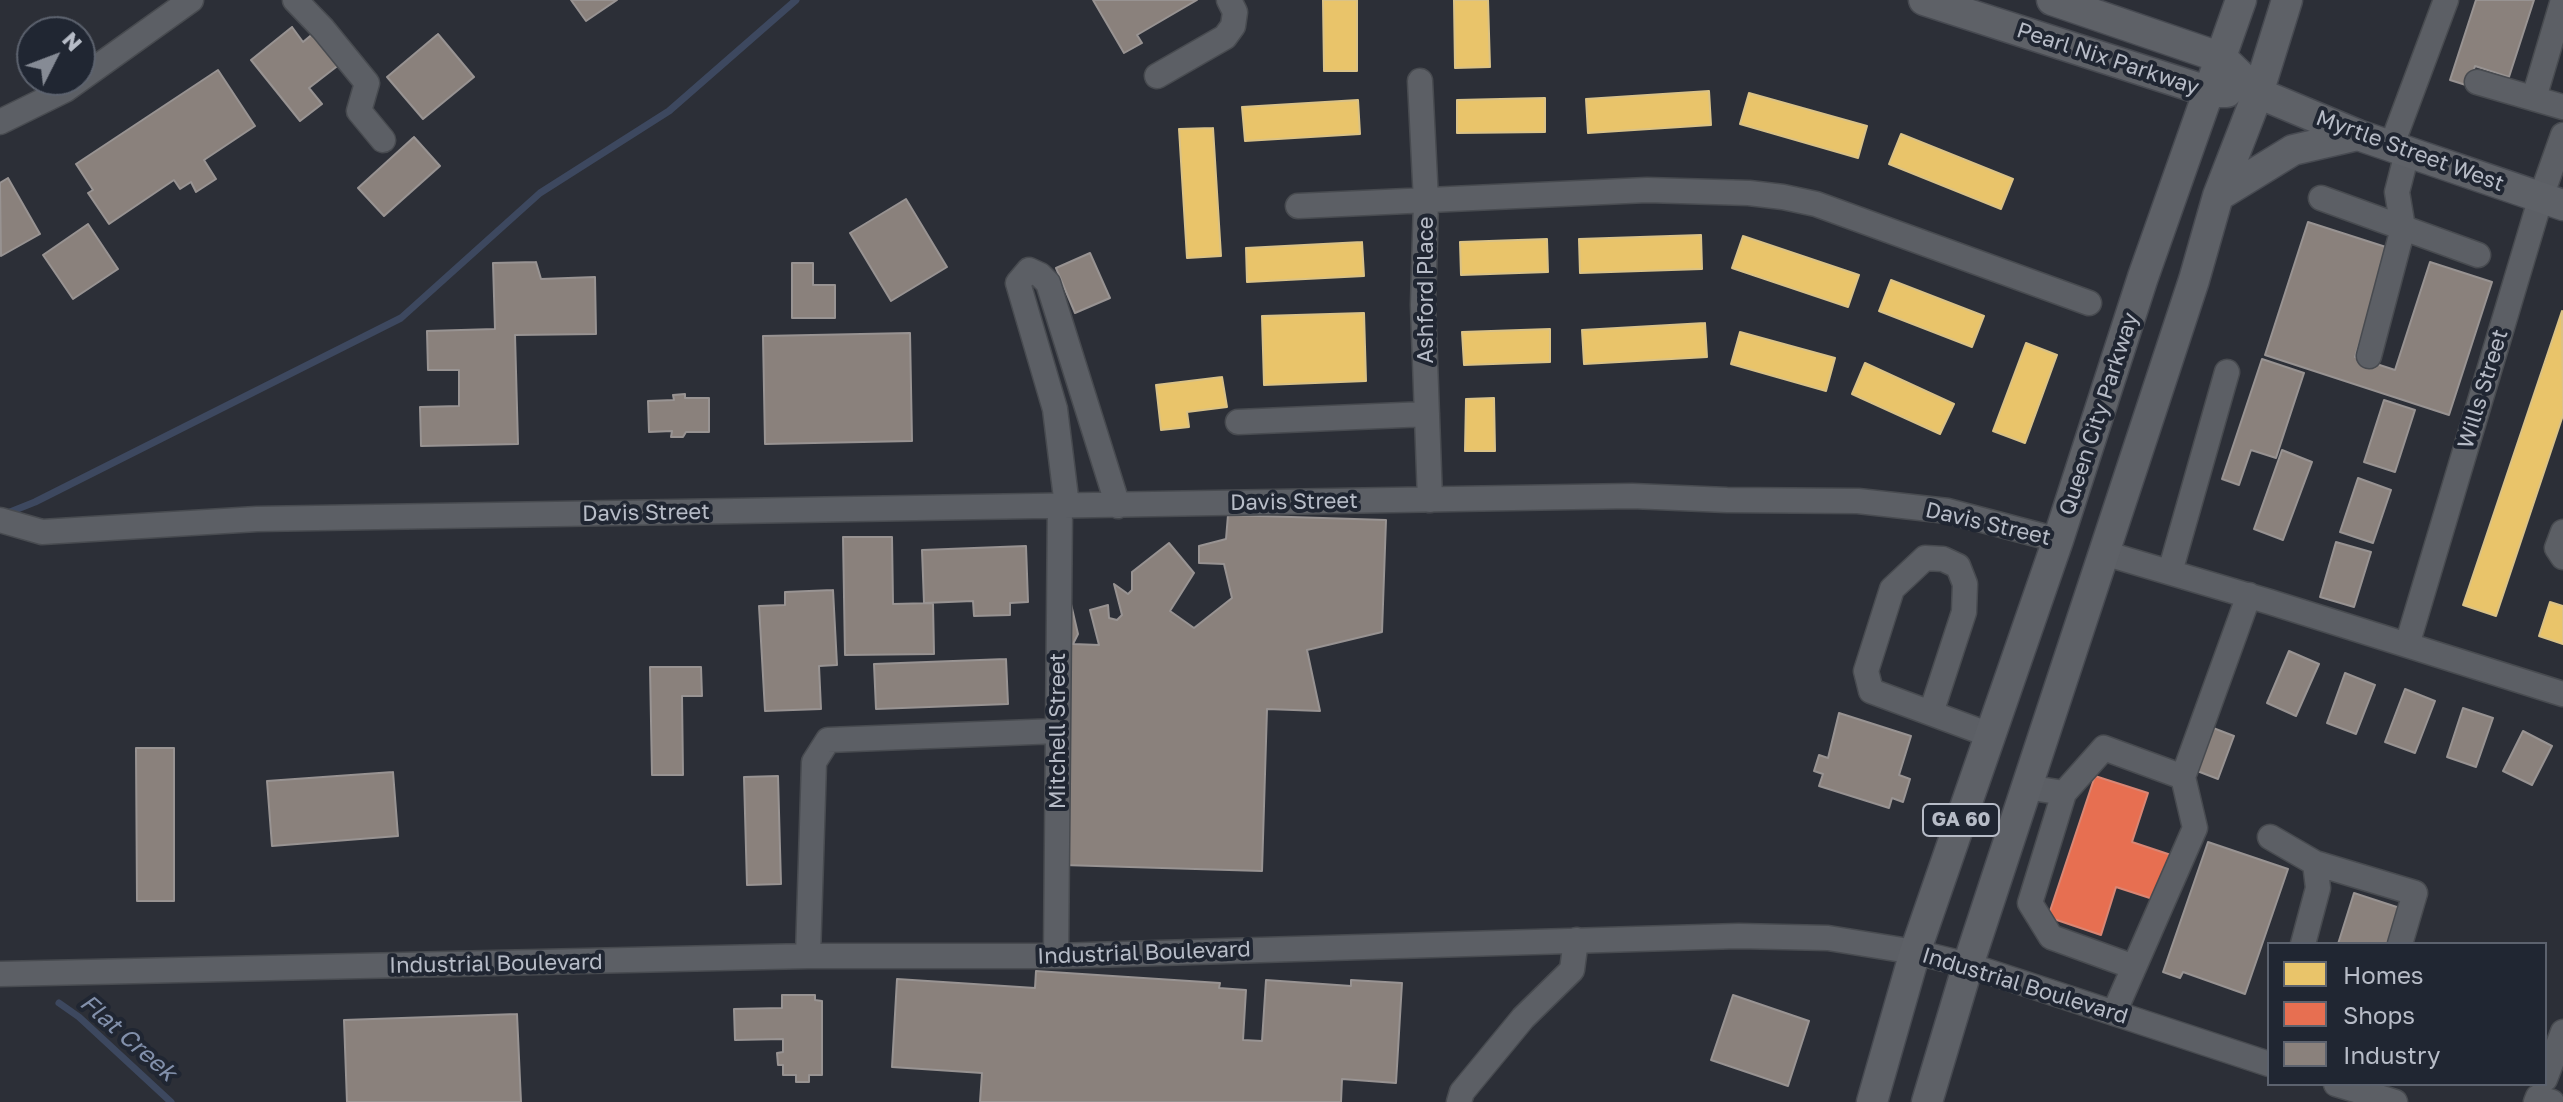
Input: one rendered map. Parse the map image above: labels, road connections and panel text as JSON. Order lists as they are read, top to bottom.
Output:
{
  "streets": {
    "main road": [
      "Pearl Nix Parkway",
      "Myrtle Street West",
      "Queen City Parkway",
      "Davis Street",
      "GA 60"
    ],
    "street": [
      "Ashford Place",
      "Wills Street",
      "Mitchell Street",
      "Industrial Boulevard"
    ]
  },
  "crossings": [
    ["Pearl Nix Parkway", "Myrtle Street West"],
    ["Pearl Nix Parkway", "Queen City Parkway"],
    ["Pearl Nix Parkway", "GA 60"],
    ["Myrtle Street West", "Wills Street"],
    ["Myrtle Street West", "GA 60"],
    ["Ashford Place", "Davis Street"],
    ["Wills Street", "Davis Street"],
    ["Queen City Parkway", "Davis Street"],
    ["Queen City Parkway", "Industrial Boulevard"],
    ["Davis Street", "Mitchell Street"],
    ["Davis Street", "GA 60"],
    ["Mitchell Street", "Industrial Boulevard"],
    ["GA 60", "Industrial Boulevard"]
  ],
  "water": ["Flat Creek"],
  "legend": ["Homes", "Shops", "Industry"],
  "north": "top right"
}
